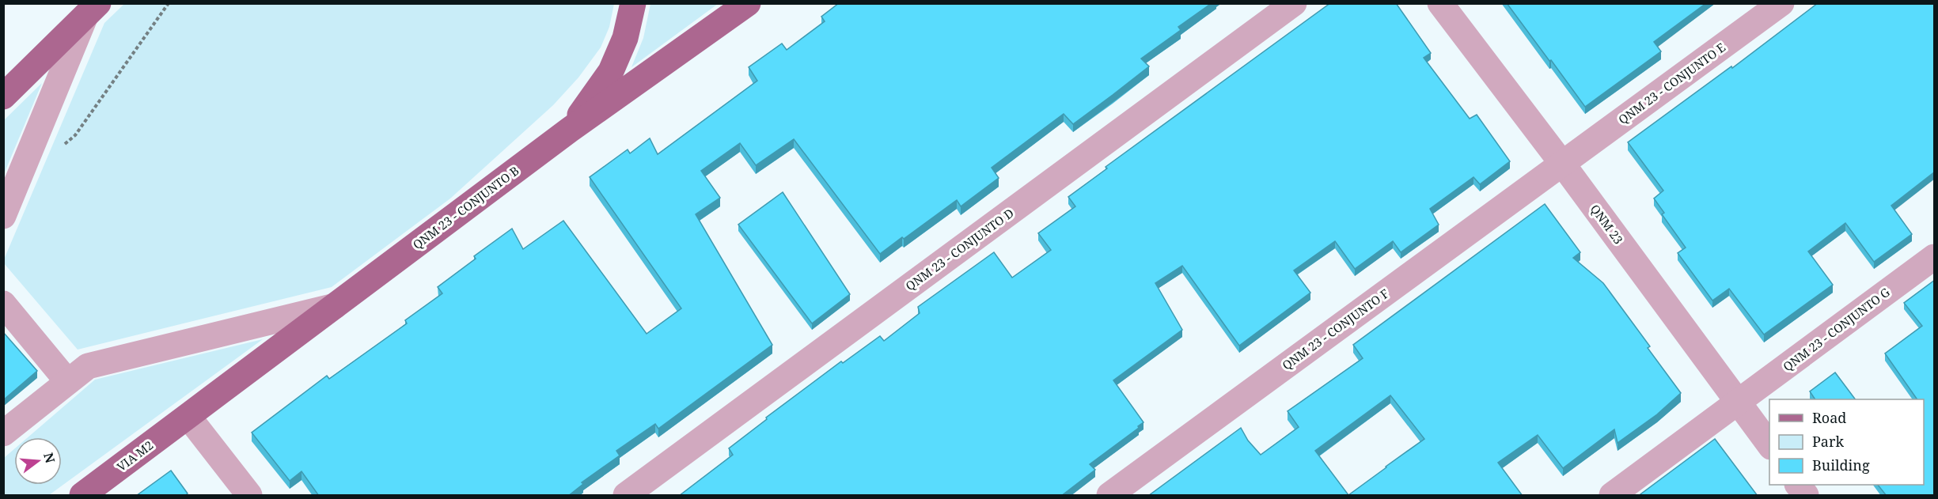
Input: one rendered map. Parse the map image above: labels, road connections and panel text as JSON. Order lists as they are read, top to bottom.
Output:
{
  "streets": {
    "main road": ["QNM 23 - CONJUNTO B", "VIA M2"],
    "street": [
      "QNM 23 - CONJUNTO E",
      "QNM 23",
      "QNM 23 - CONJUNTO D",
      "QNM 23 - CONJUNTO F",
      "QNM 23 - CONJUNTO G"
    ]
  },
  "crossings": [
    ["QNM 23 - CONJUNTO E", "QNM 23"],
    ["QNM 23 - CONJUNTO E", "QNM 23 - CONJUNTO F"],
    ["QNM 23 - CONJUNTO B", "VIA M2"],
    ["QNM 23", "QNM 23 - CONJUNTO F"],
    ["QNM 23", "QNM 23 - CONJUNTO G"]
  ],
  "legend": ["Road", "Park", "Building"],
  "north": "right"
}
